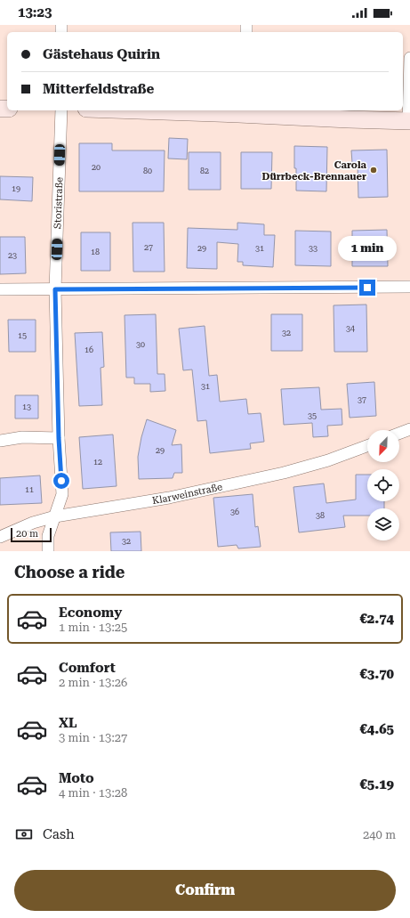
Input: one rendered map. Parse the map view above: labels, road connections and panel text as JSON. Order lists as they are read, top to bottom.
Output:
{
  "streets": {
    "street": ["Storistraße", "Klarweinstraße"]
  },
  "crossings": [
    ["Storistraße", "Klarweinstraße"]
  ],
  "places": ["Carola Dürrbeck-Brennauer"],
  "house_numbers": [
    "20",
    "80",
    "82",
    "19",
    "27",
    "29",
    "31",
    "33",
    "18",
    "23",
    "34",
    "32",
    "15",
    "30",
    "16",
    "31",
    "37",
    "13",
    "35",
    "29",
    "12",
    "11",
    "36",
    "38",
    "32"
  ],
  "scale_bar": "20 m",
  "north": "bottom left",
  "page": {
    "status": "13:23",
    "banner": ["Gästehaus Quirin", "Mitterfeldstraße"],
    "bubble": "1 min",
    "scale": "20 m",
    "heading": "Choose a ride",
    "list": [
      {
        "name": "Economy",
        "note": "1 min · 13:25",
        "value": "€2.74"
      },
      {
        "name": "Comfort",
        "note": "2 min · 13:26",
        "value": "€3.70"
      },
      {
        "name": "XL",
        "note": "3 min · 13:27",
        "value": "€4.65"
      },
      {
        "name": "Moto",
        "note": "4 min · 13:28",
        "value": "€5.19"
      }
    ],
    "pay": ["Cash", "240 m"],
    "buttons": "Confirm"
  }
}
